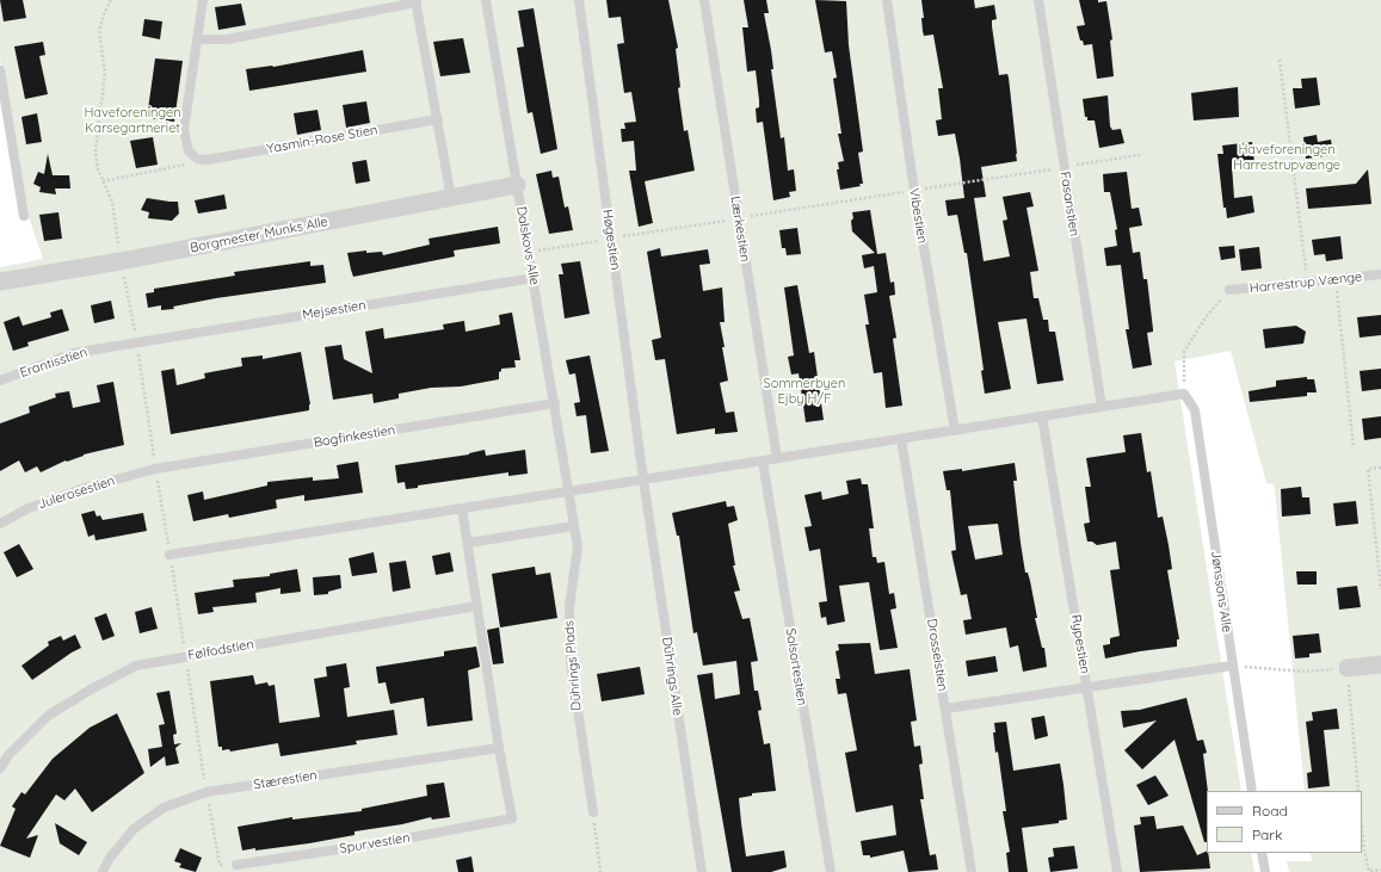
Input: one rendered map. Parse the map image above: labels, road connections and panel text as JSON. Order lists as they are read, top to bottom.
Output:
{
  "streets": {
    "street": ["Borgmester Munks Alle"],
    "lane": [
      "Yasmin-Rose Stien",
      "Fasanstien",
      "Vibestien",
      "Lærkestien",
      "Høgestien",
      "Dalskovs Alle",
      "Harrestrup Vænge",
      "Mejsestien",
      "Erantisstien",
      "Bogfinkestien",
      "Julerosestien",
      "Jønssons Alle",
      "Rypestien",
      "Følfodstien",
      "Drosselstien",
      "Dührings Plads",
      "Solsortestien",
      "Dührings Alle",
      "Stærestien",
      "Spurvestien"
    ]
  },
  "crossings": [
    ["Borgmester Munks Alle", "Dalskovs Alle"],
    ["Høgestien", "Dührings Alle"],
    ["Dalskovs Alle", "Mejsestien"],
    ["Dalskovs Alle", "Bogfinkestien"],
    ["Dalskovs Alle", "Dührings Plads"],
    ["Mejsestien", "Erantisstien"],
    ["Bogfinkestien", "Julerosestien"],
    ["Stærestien", "Spurvestien"]
  ],
  "parks": ["Haveforeningen Karsegartneriet", "Haveforeningen Harrestrupvænge", "Sommerbyen Ejby H/F"],
  "legend": ["Road", "Park"]
}
